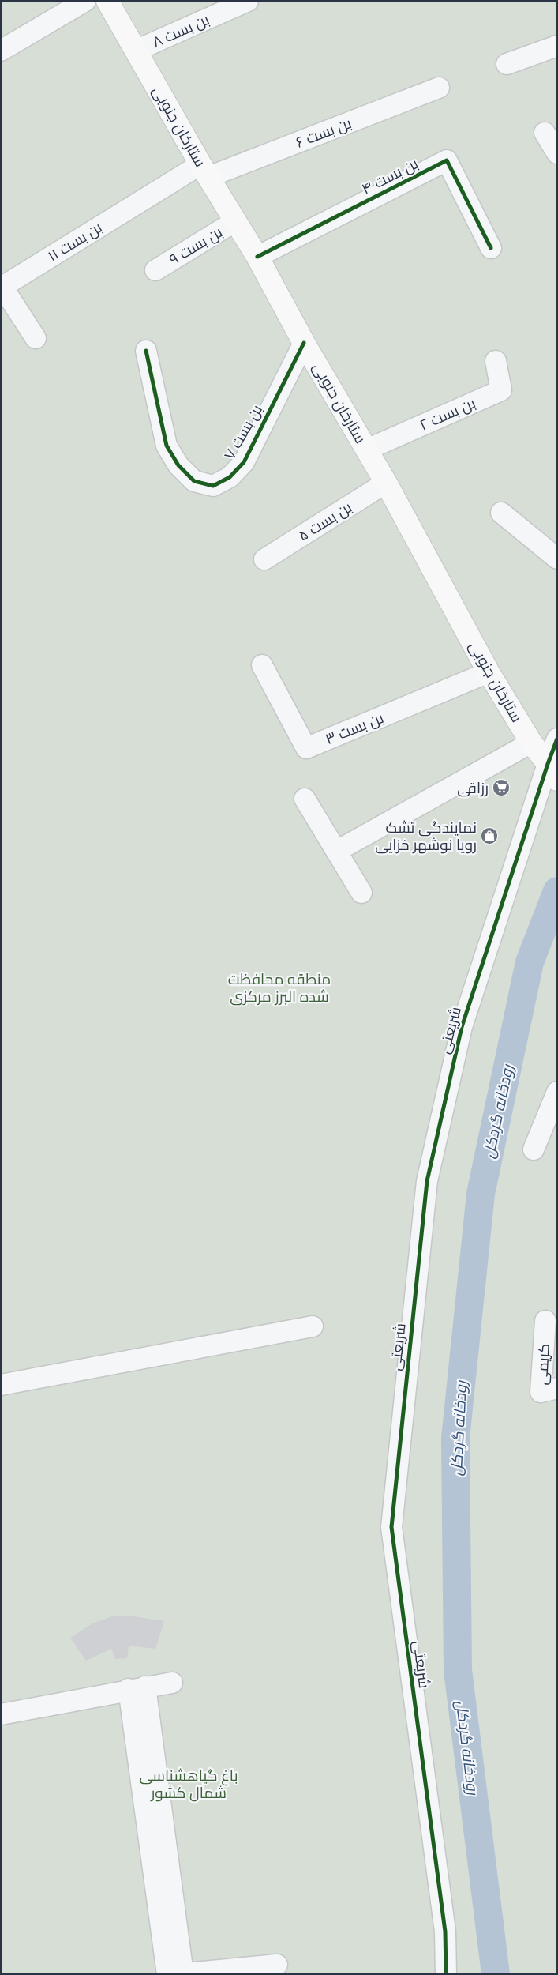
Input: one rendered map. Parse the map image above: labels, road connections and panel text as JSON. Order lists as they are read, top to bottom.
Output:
{
  "streets": {
    "main road": ["ستارخان جنوبی"],
    "street": [
      "بن بست ۸",
      "بن بست ۶",
      "بن بست ۴",
      "بن بست ۱۱",
      "بن بست ۹",
      "بن بست ۲",
      "بن بست ۷",
      "بن بست ۵",
      "بن بست ۳",
      "شریعتی",
      "کریمی"
    ]
  },
  "crossings": [
    ["بن بست ۸", "ستارخان جنوبی"],
    ["ستارخان جنوبی", "بن بست ۶"],
    ["ستارخان جنوبی", "بن بست ۴"],
    ["ستارخان جنوبی", "بن بست ۱۱"],
    ["ستارخان جنوبی", "بن بست ۹"],
    ["ستارخان جنوبی", "بن بست ۲"],
    ["ستارخان جنوبی", "بن بست ۷"],
    ["ستارخان جنوبی", "بن بست ۵"],
    ["ستارخان جنوبی", "بن بست ۳"],
    ["ستارخان جنوبی", "شریعتی"],
    ["بن بست ۶", "بن بست ۱۱"]
  ],
  "water": ["رودخانه گردکل"],
  "parks": ["منطقه محافظت شده البرز مرکزی", "باغ گیاهشناسی شمال کشور"],
  "places": {
    "supermarket": ["رزاقی"],
    "shop": ["نمایندگی تشک رویا نوشهر خزایی"]
  }
}
